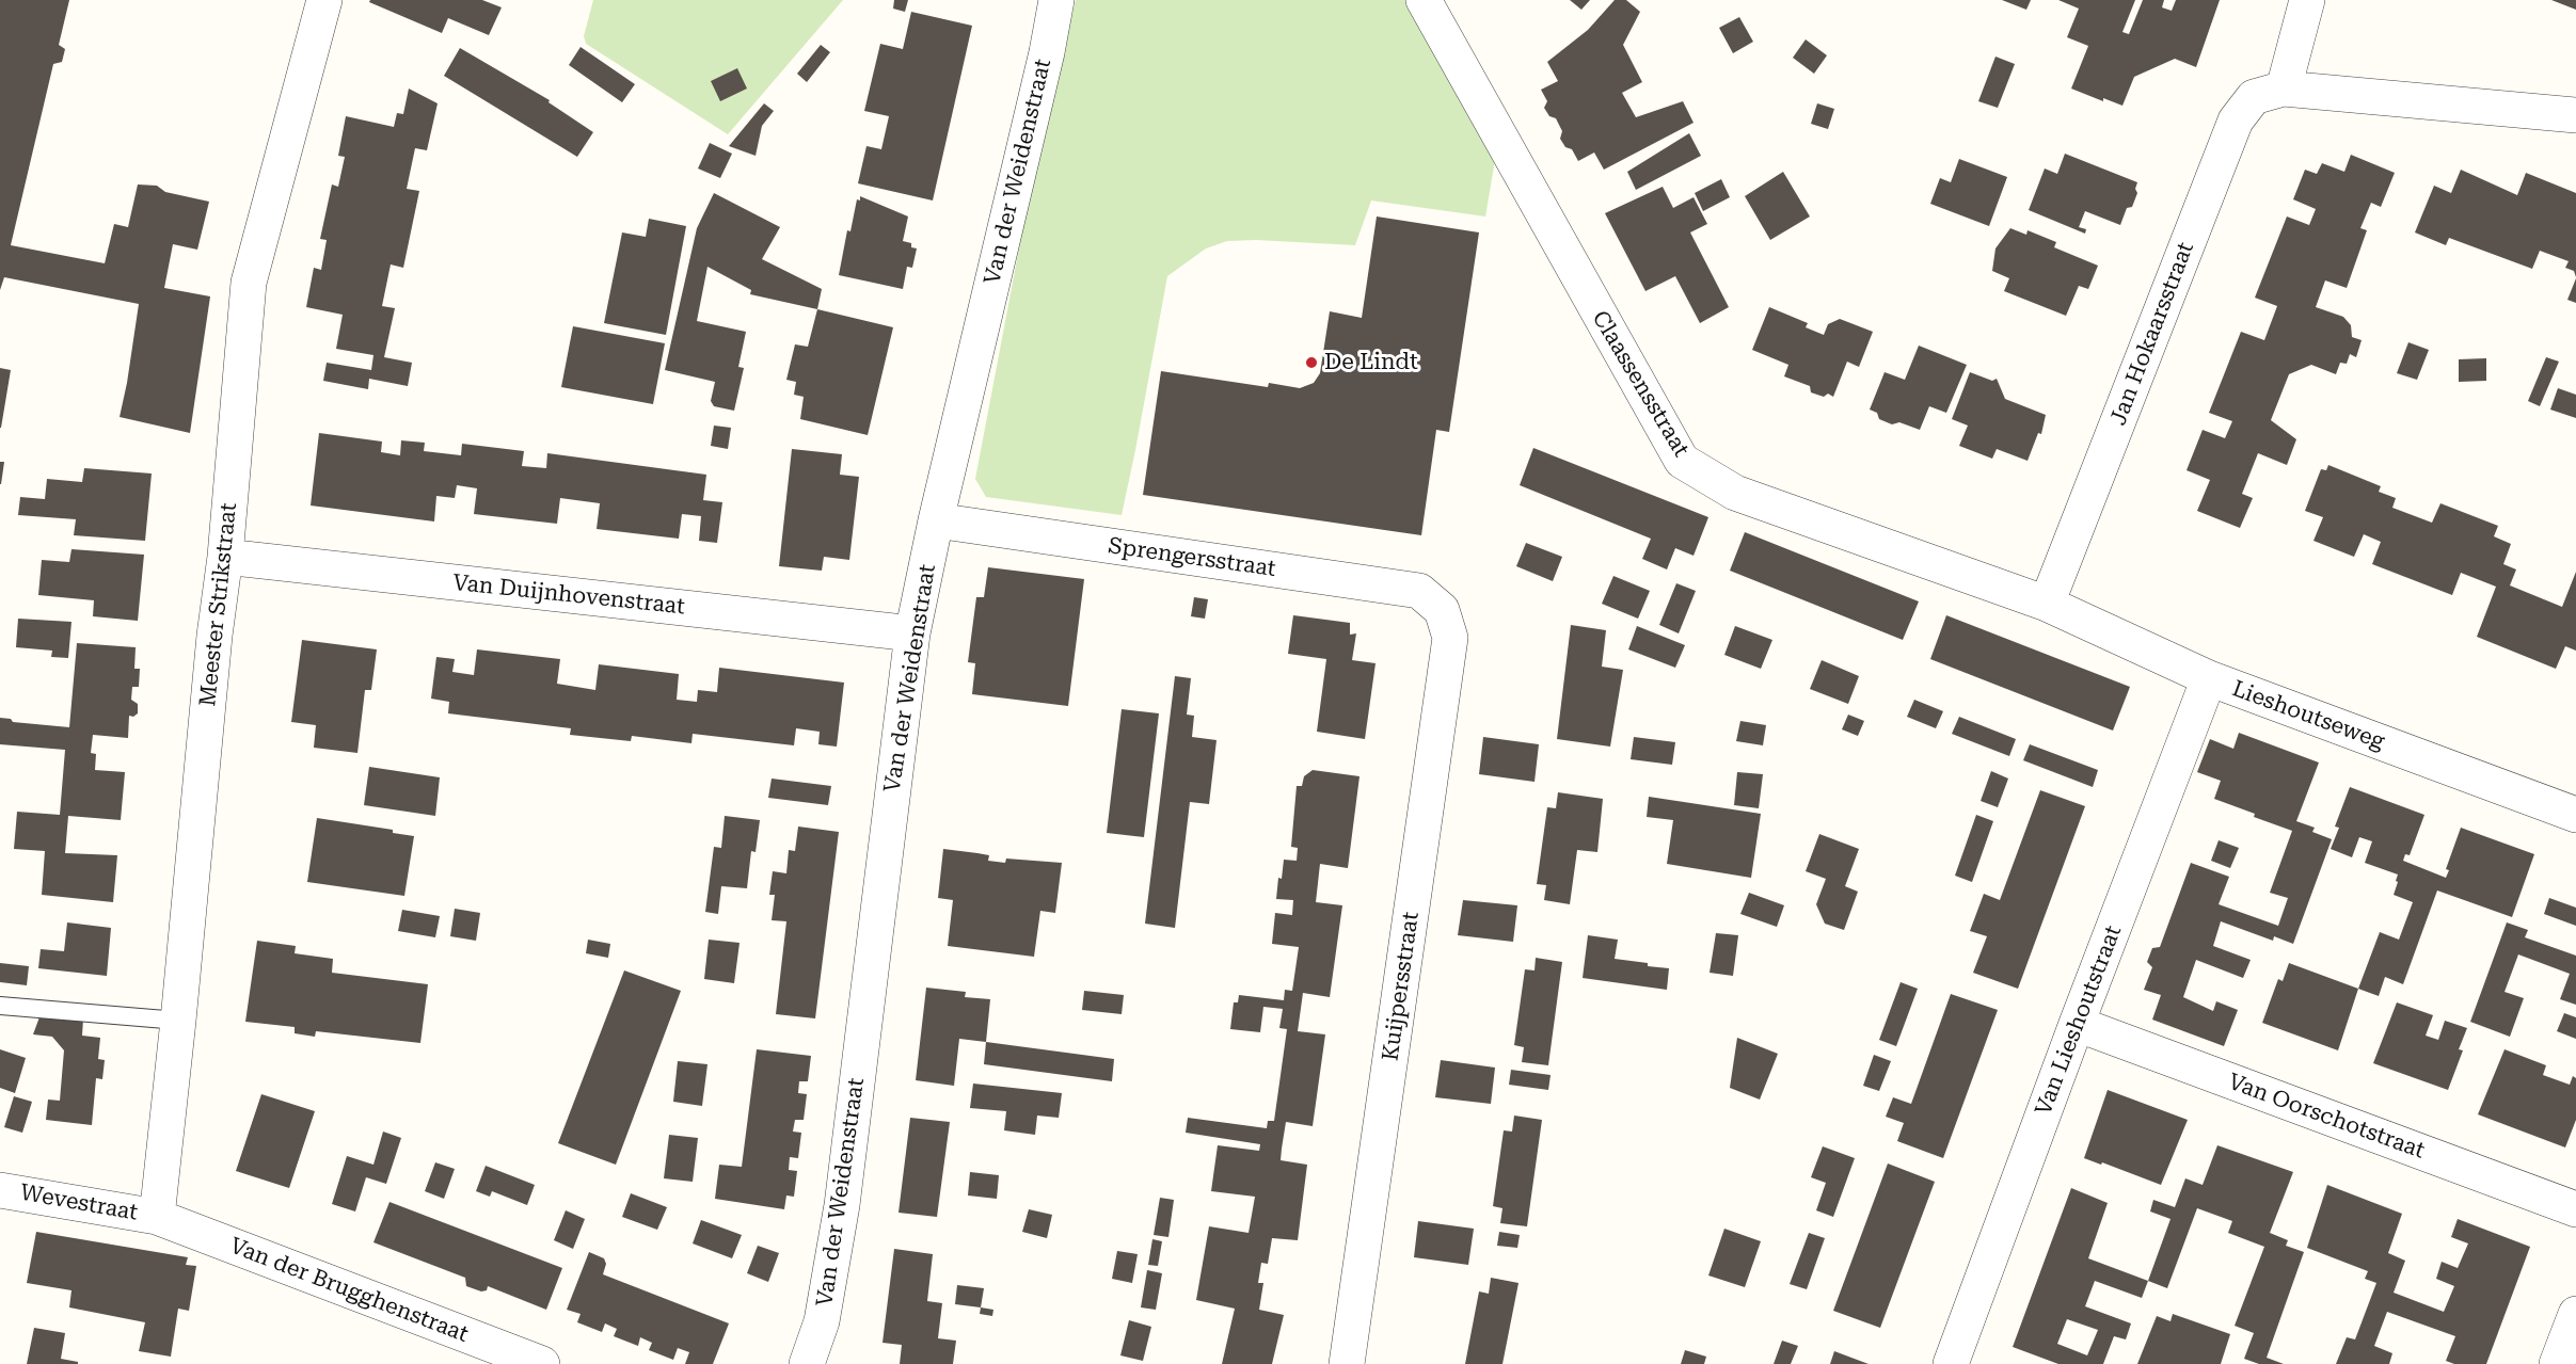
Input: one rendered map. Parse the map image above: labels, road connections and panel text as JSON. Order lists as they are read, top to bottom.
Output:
{
  "streets": {
    "street": [
      "Van der Weidenstraat",
      "Jan Hokaarsstraat",
      "Claassensstraat",
      "Sprengersstraat",
      "Van Duijnhovenstraat",
      "Meester Strikstraat",
      "Lieshoutseweg",
      "Kuijpersstraat",
      "Van Lieshoutstraat",
      "Van Oorschotstraat",
      "Wevestraat",
      "Van der Brugghenstraat"
    ]
  },
  "crossings": [
    ["Van der Weidenstraat", "Sprengersstraat"],
    ["Van der Weidenstraat", "Van Duijnhovenstraat"],
    ["Jan Hokaarsstraat", "Claassensstraat"],
    ["Jan Hokaarsstraat", "Lieshoutseweg"],
    ["Claassensstraat", "Lieshoutseweg"],
    ["Sprengersstraat", "Kuijpersstraat"],
    ["Van Duijnhovenstraat", "Meester Strikstraat"],
    ["Meester Strikstraat", "Wevestraat"],
    ["Meester Strikstraat", "Van der Brugghenstraat"],
    ["Lieshoutseweg", "Van Lieshoutstraat"],
    ["Van Lieshoutstraat", "Van Oorschotstraat"],
    ["Wevestraat", "Van der Brugghenstraat"]
  ],
  "places": ["De Lindt"]
}
